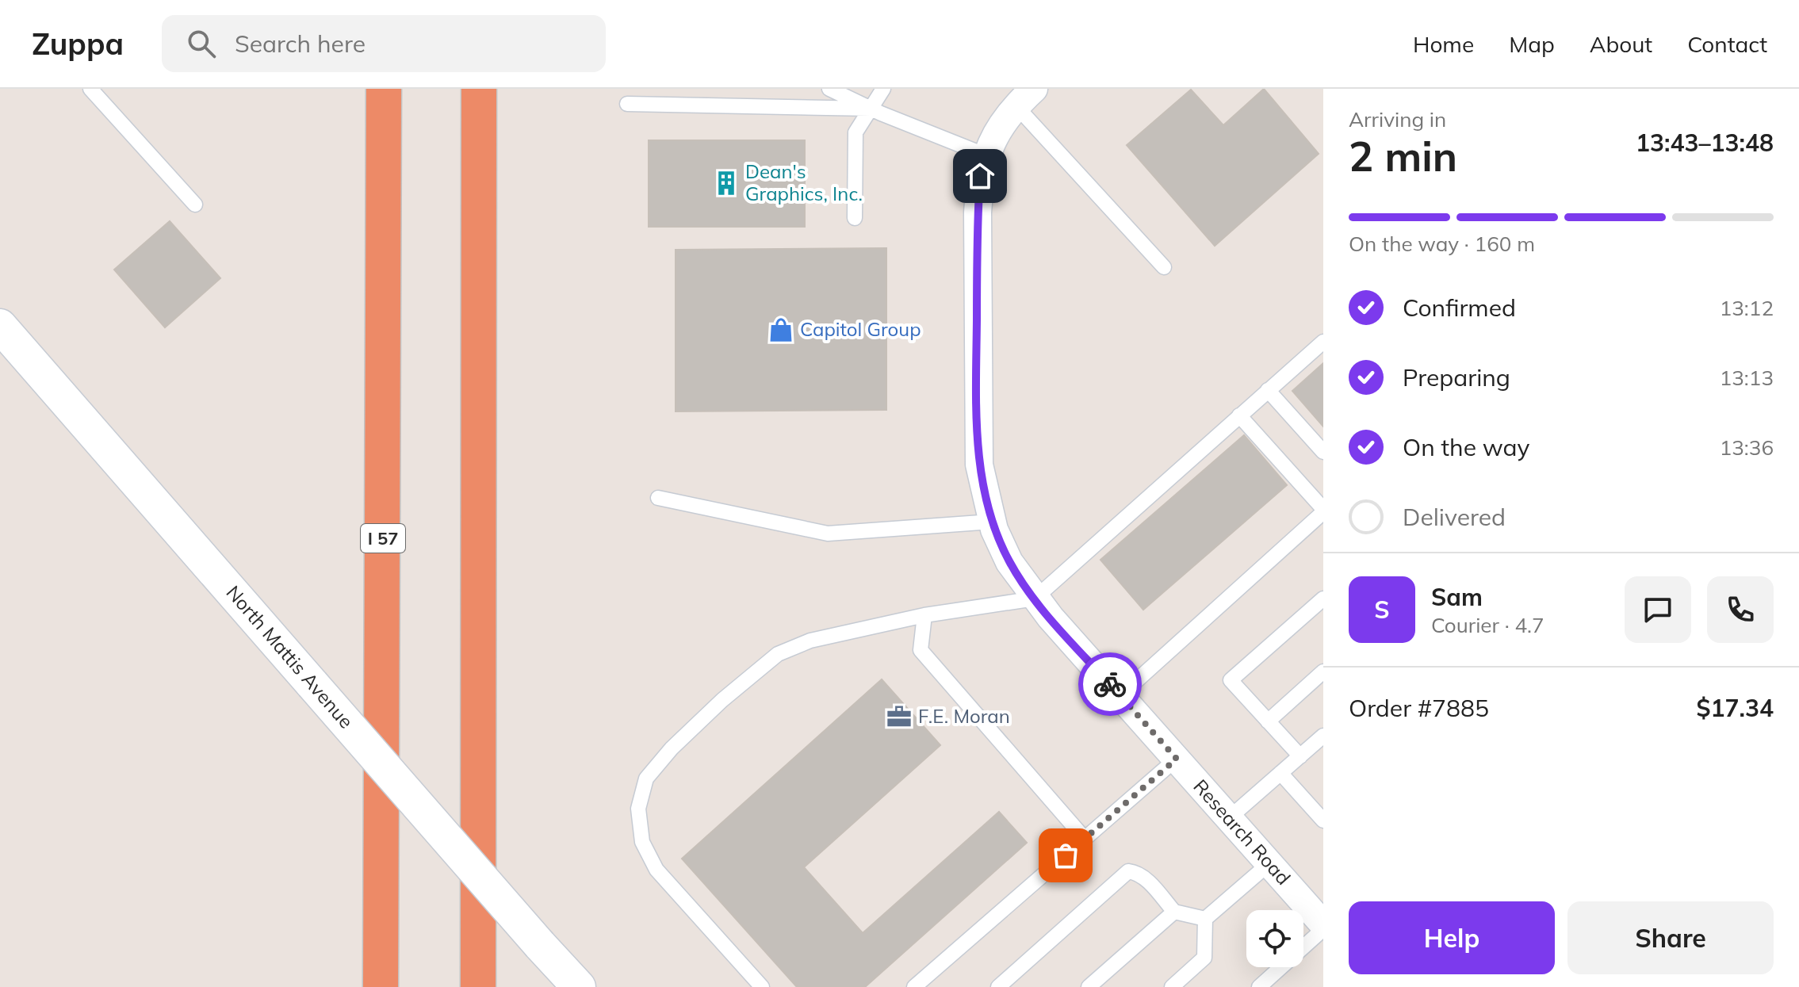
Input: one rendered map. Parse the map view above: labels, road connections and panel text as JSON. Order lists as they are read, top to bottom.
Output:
{
  "streets": {
    "highway": ["I 57"],
    "street": ["North Mattis Avenue", "Research Road"]
  },
  "places": {
    "building": ["Dean's Graphics, Inc."],
    "shop": ["Capitol Group"],
    "office": ["F.E. Moran"]
  },
  "page": {
    "header": "Zuppa",
    "search": "Search here",
    "nav": [
      "Home",
      "Map",
      "About",
      "Contact"
    ],
    "heading": ["2 min", "Arriving in", "13:43–13:48"],
    "panel": [
      "Sam",
      "Courier · 4.7",
      "Order #7885",
      "$17.34"
    ],
    "bar": "On the way · 160 m",
    "list": [
      ["Confirmed", "13:12"],
      ["Preparing", "13:13"],
      ["On the way", "13:36"],
      "Delivered"
    ],
    "round": "S",
    "buttons": ["Help", "Share"]
  }
}
